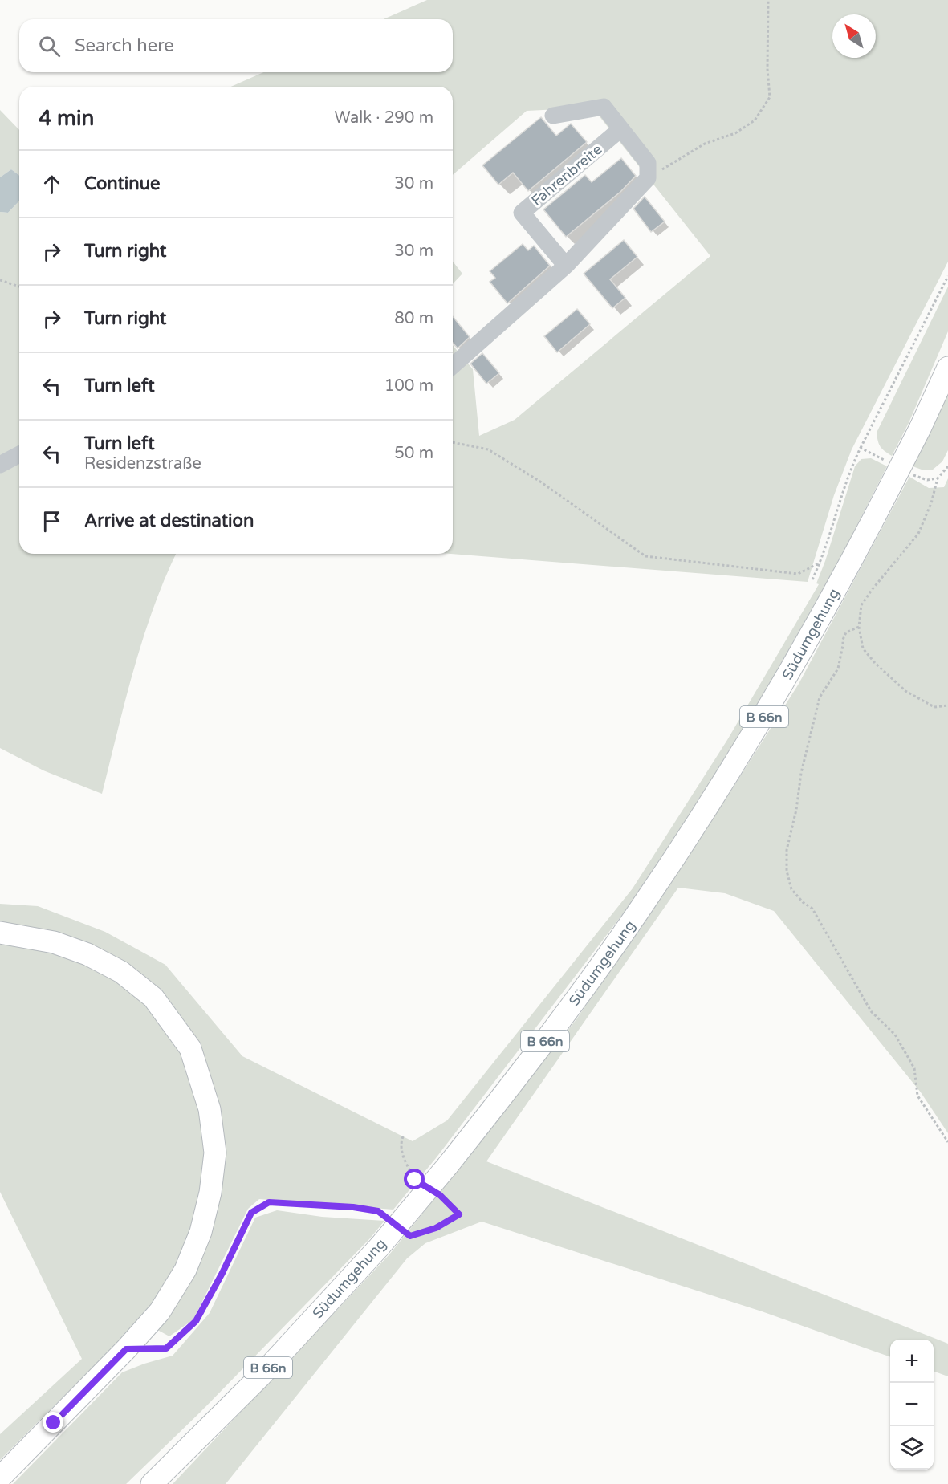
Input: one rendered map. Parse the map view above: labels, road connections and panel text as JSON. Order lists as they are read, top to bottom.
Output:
{
  "streets": {
    "main road": ["Südumgehung", "B 66n"],
    "lane": ["Fahrenbreite"]
  },
  "north": "top left",
  "page": {
    "search": "Search here",
    "heading": ["4 min", "Walk · 290 m"],
    "list": [
      ["Continue", "30 m"],
      ["Turn right", "30 m"],
      ["Turn right", "80 m"],
      ["Turn left", "100 m"],
      ["Turn left", "Residenzstraße", "50 m"],
      "Arrive at destination"
    ],
    "map_buttons": ["+", "−"]
  }
}
